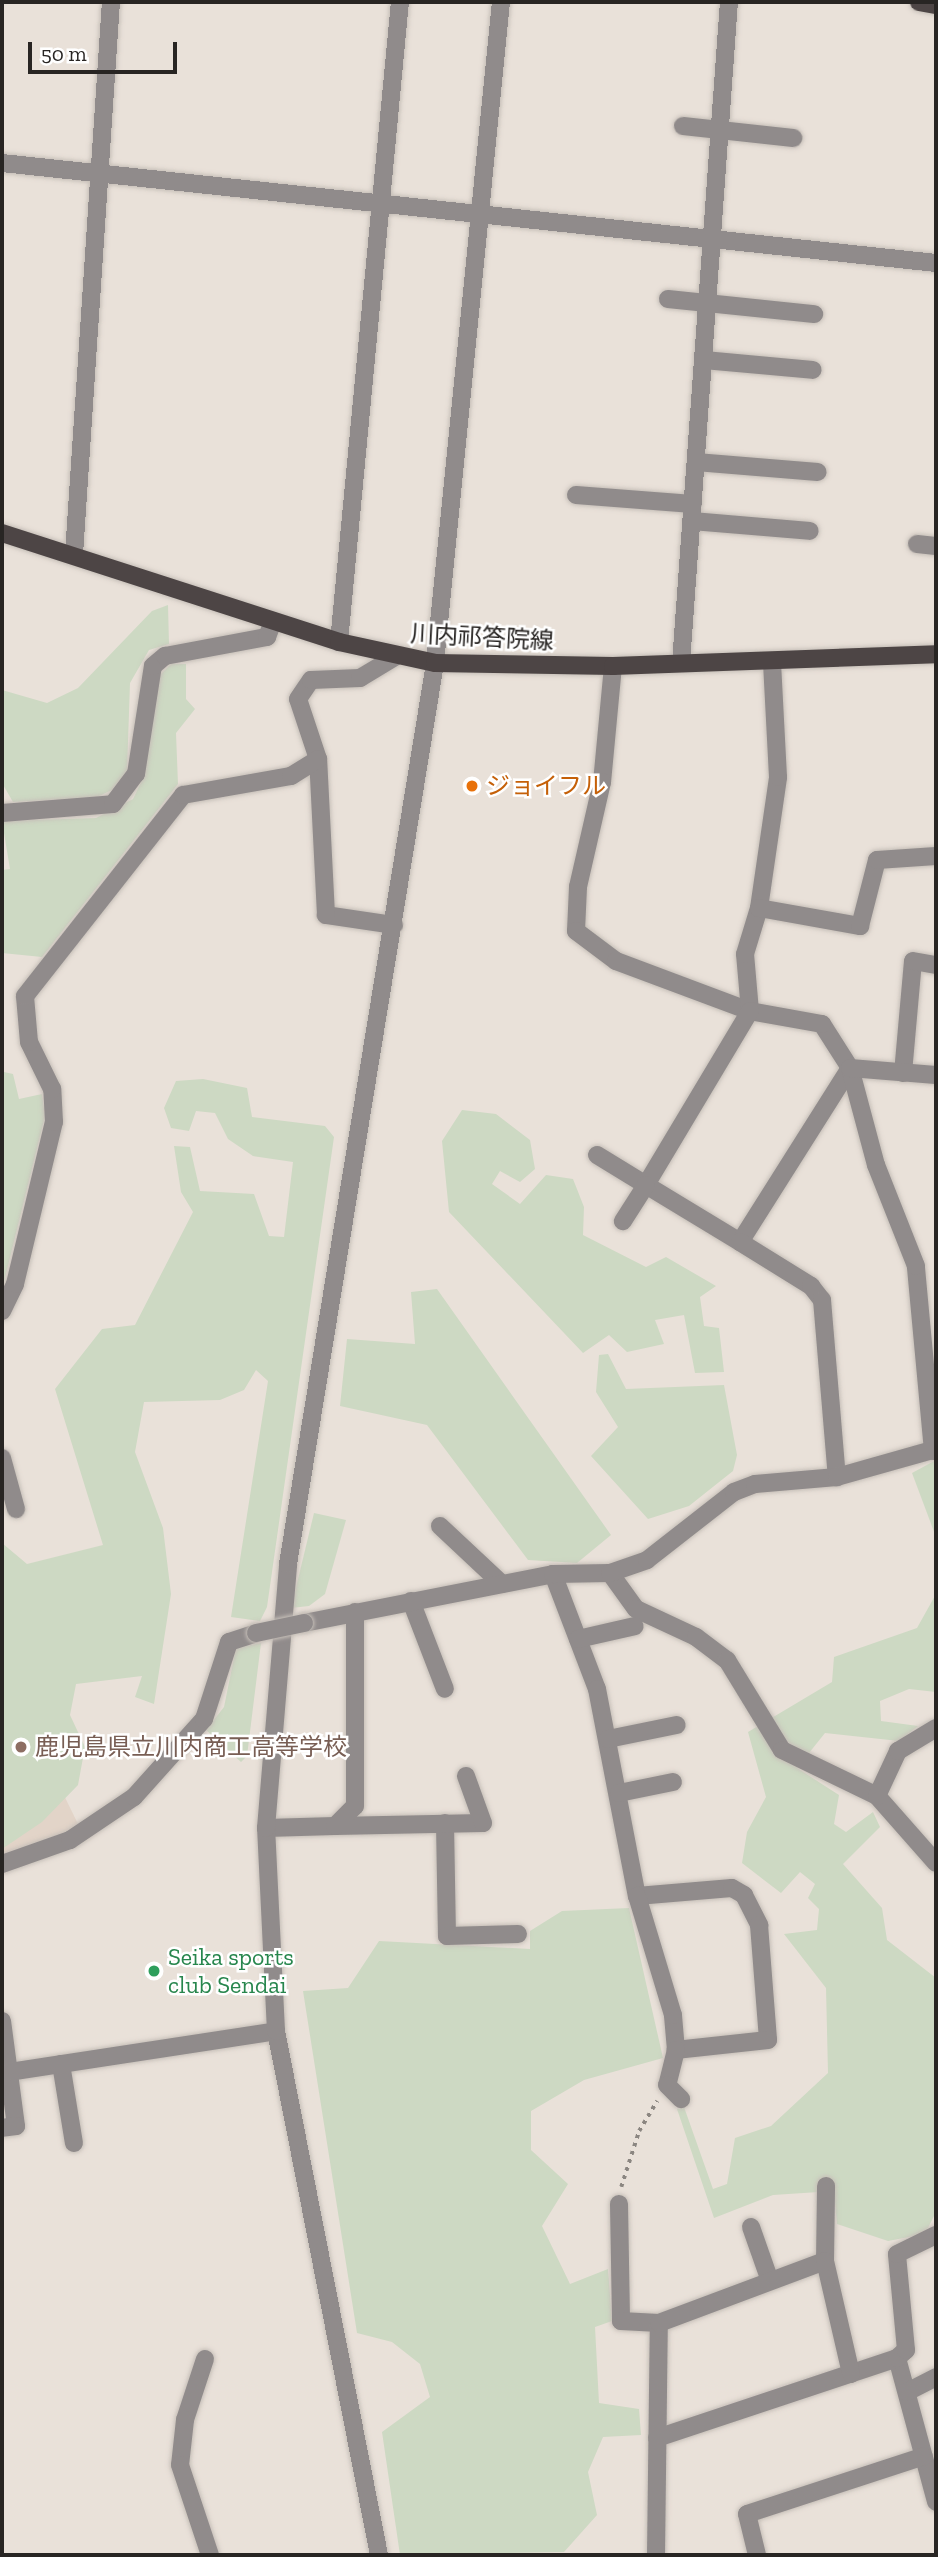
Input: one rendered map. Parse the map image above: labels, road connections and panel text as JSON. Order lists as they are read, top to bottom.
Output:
{
  "streets": {
    "main road": ["川内祁答院線"]
  },
  "places": ["ジョイフル", "鹿児島県立川内商工高等学校", "Seika sports club Sendai"],
  "scale_bar": "50 m"
}
